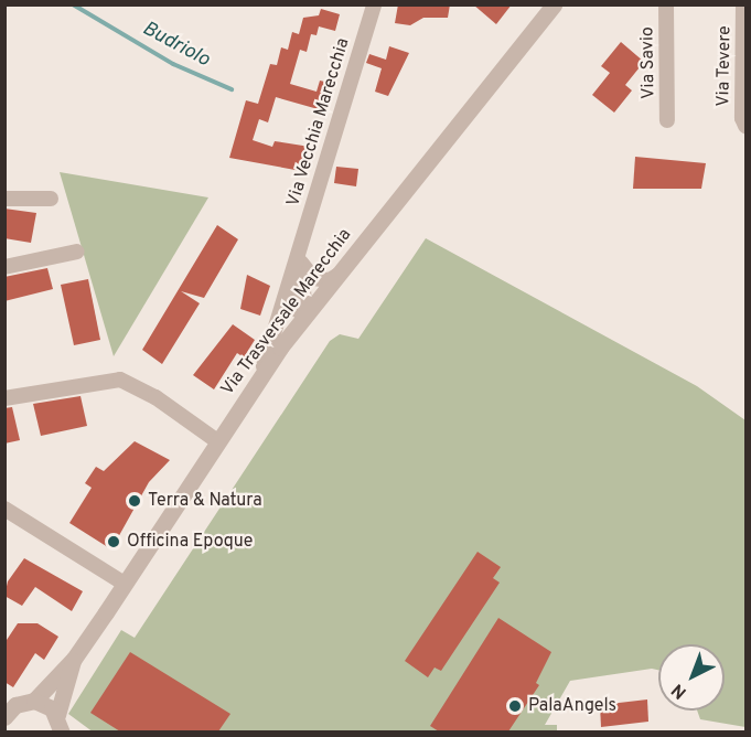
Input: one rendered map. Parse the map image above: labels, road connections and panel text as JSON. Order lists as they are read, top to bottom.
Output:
{
  "streets": {
    "street": [
      "Via Savio",
      "Via Tevere",
      "Via Vecchia Marecchia",
      "Via Trasversale Marecchia"
    ]
  },
  "crossings": [
    ["Via Vecchia Marecchia", "Via Trasversale Marecchia"]
  ],
  "water": ["Budriolo"],
  "places": ["Terra & Natura", "Officina Epoque", "PalaAngels"],
  "north": "bottom left"
}
